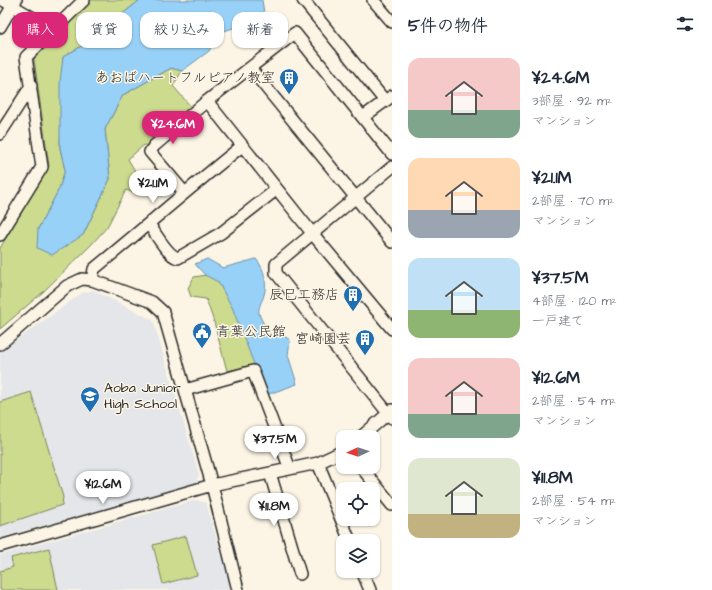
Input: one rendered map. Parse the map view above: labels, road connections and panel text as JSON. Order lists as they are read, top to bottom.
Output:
{
  "places": {
    "building": ["あおばハートフルピアノ教室", "辰巳工務店", "宮崎園芸"],
    "public building": ["青葉公民館"],
    "school or university": ["Aoba Junior High School"]
  },
  "north": "left",
  "page": {
    "heading": "5件の物件",
    "chip": [
      "購入",
      "賃貸",
      "絞り込み",
      "新着"
    ],
    "list": [
      {
        "name": "¥24.6M",
        "note": "3部屋 · 92 m² · マンション"
      },
      {
        "name": "¥21.1M",
        "note": "2部屋 · 70 m² · マンション"
      },
      {
        "name": "¥37.5M",
        "note": "4部屋 · 120 m² · 一戸建て"
      },
      {
        "name": "¥12.6M",
        "note": "2部屋 · 54 m² · マンション"
      },
      {
        "name": "¥11.8M",
        "note": "2部屋 · 54 m² · マンション"
      }
    ],
    "price": [
      "¥24.6M",
      "¥21.1M",
      "¥37.5M",
      "¥12.6M",
      "¥11.8M"
    ]
  }
}
